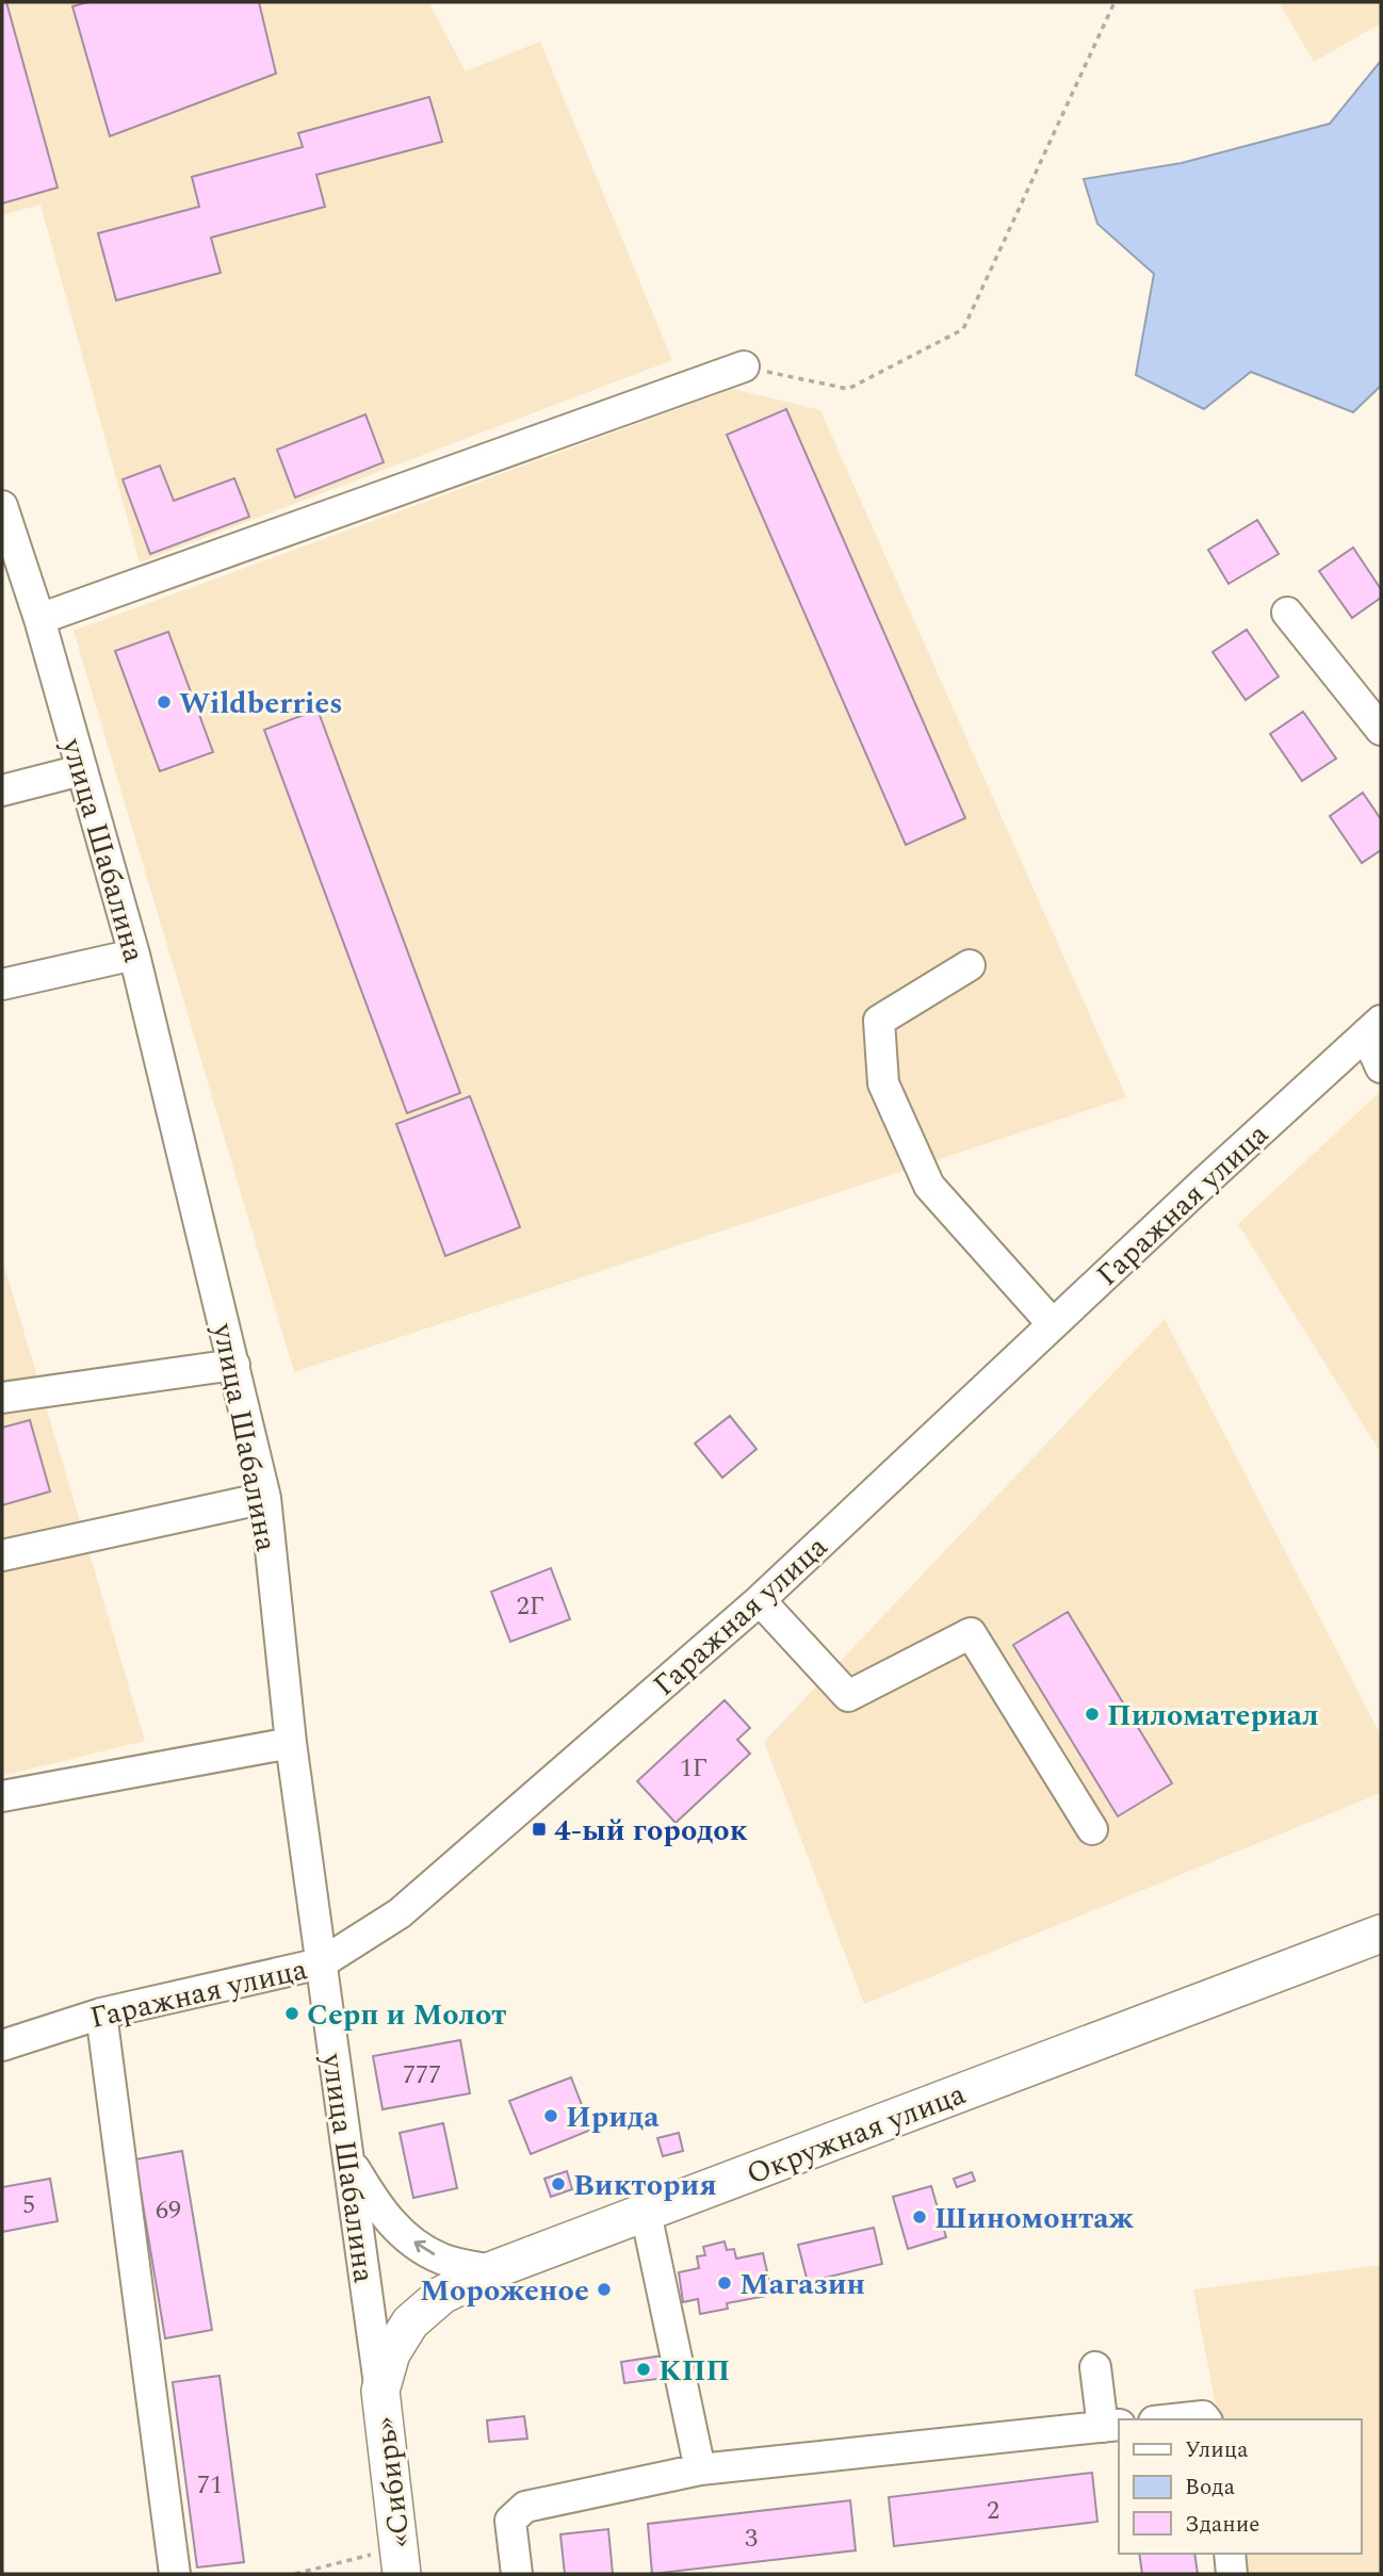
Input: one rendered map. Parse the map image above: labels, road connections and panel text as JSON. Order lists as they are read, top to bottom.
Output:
{
  "streets": {
    "main road": ["Окружная улица", "«Сибирь»"],
    "street": ["улица Шабалина", "Гаражная улица"]
  },
  "crossings": [
    ["улица Шабалина", "Гаражная улица"],
    ["улица Шабалина", "Окружная улица"],
    ["улица Шабалина", "«Сибирь»"],
    ["Окружная улица", "«Сибирь»"]
  ],
  "places": {
    "other": [
      "Wildberries",
      "Пиломатериал",
      "Серп и Молот",
      "Ирида",
      "Виктория",
      "Шиномонтаж",
      "Магазин",
      "Мороженое",
      "КПП"
    ],
    "transit": ["4-ый городок"]
  },
  "house_numbers": [
    "2Г",
    "1Г",
    "777",
    "5",
    "69",
    "71",
    "2",
    "3"
  ],
  "legend": ["Улица", "Вода", "Здание"]
}
